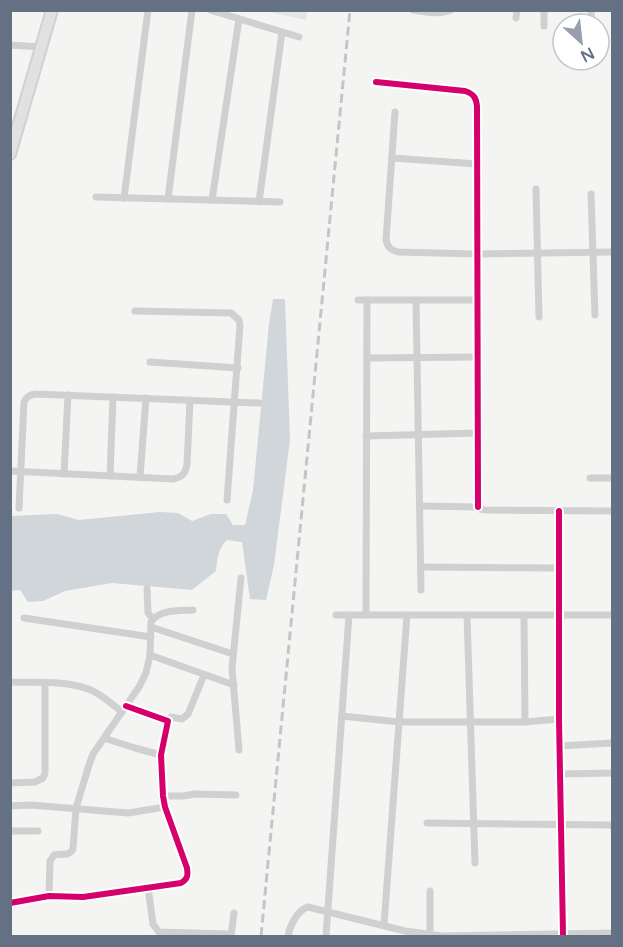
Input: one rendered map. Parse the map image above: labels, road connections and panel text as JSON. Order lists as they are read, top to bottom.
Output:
{
  "north": "bottom right"
}
